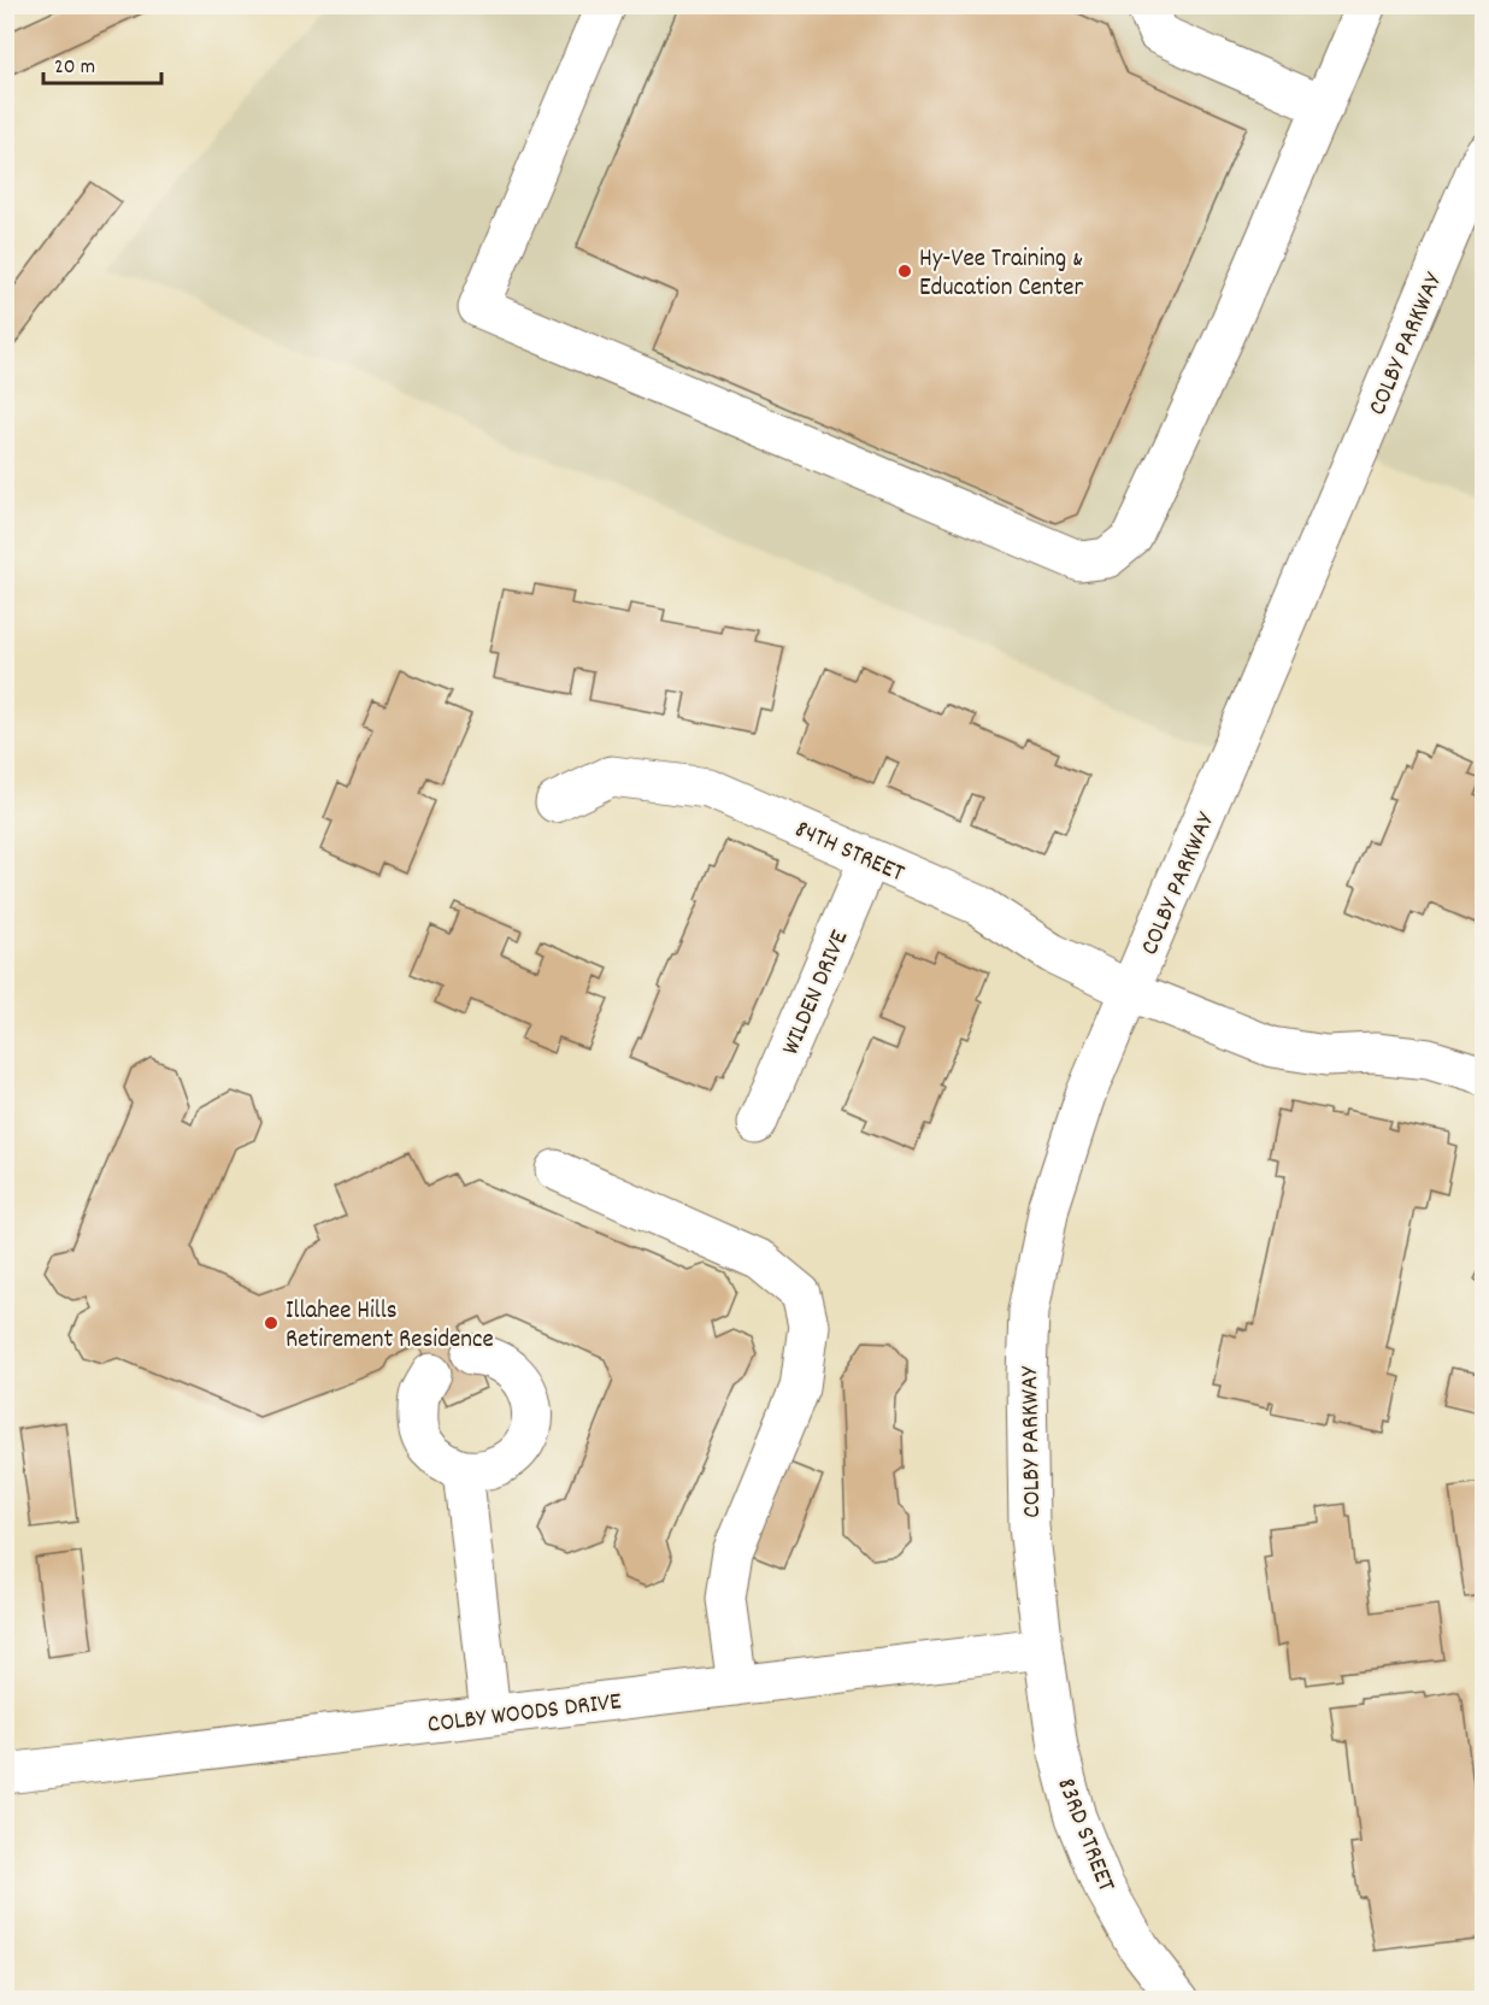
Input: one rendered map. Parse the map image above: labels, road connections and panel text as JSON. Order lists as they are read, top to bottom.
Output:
{
  "streets": {
    "street": [
      "COLBY PARKWAY",
      "84TH STREET",
      "WILDEN DRIVE",
      "COLBY WOODS DRIVE",
      "83RD STREET"
    ]
  },
  "crossings": [
    ["COLBY PARKWAY", "84TH STREET"],
    ["COLBY PARKWAY", "COLBY WOODS DRIVE"],
    ["COLBY PARKWAY", "83RD STREET"],
    ["84TH STREET", "WILDEN DRIVE"],
    ["COLBY WOODS DRIVE", "83RD STREET"]
  ],
  "places": ["Hy-Vee Training & Education Center", "Illahee Hills Retirement Residence"],
  "scale_bar": "20 m"
}
